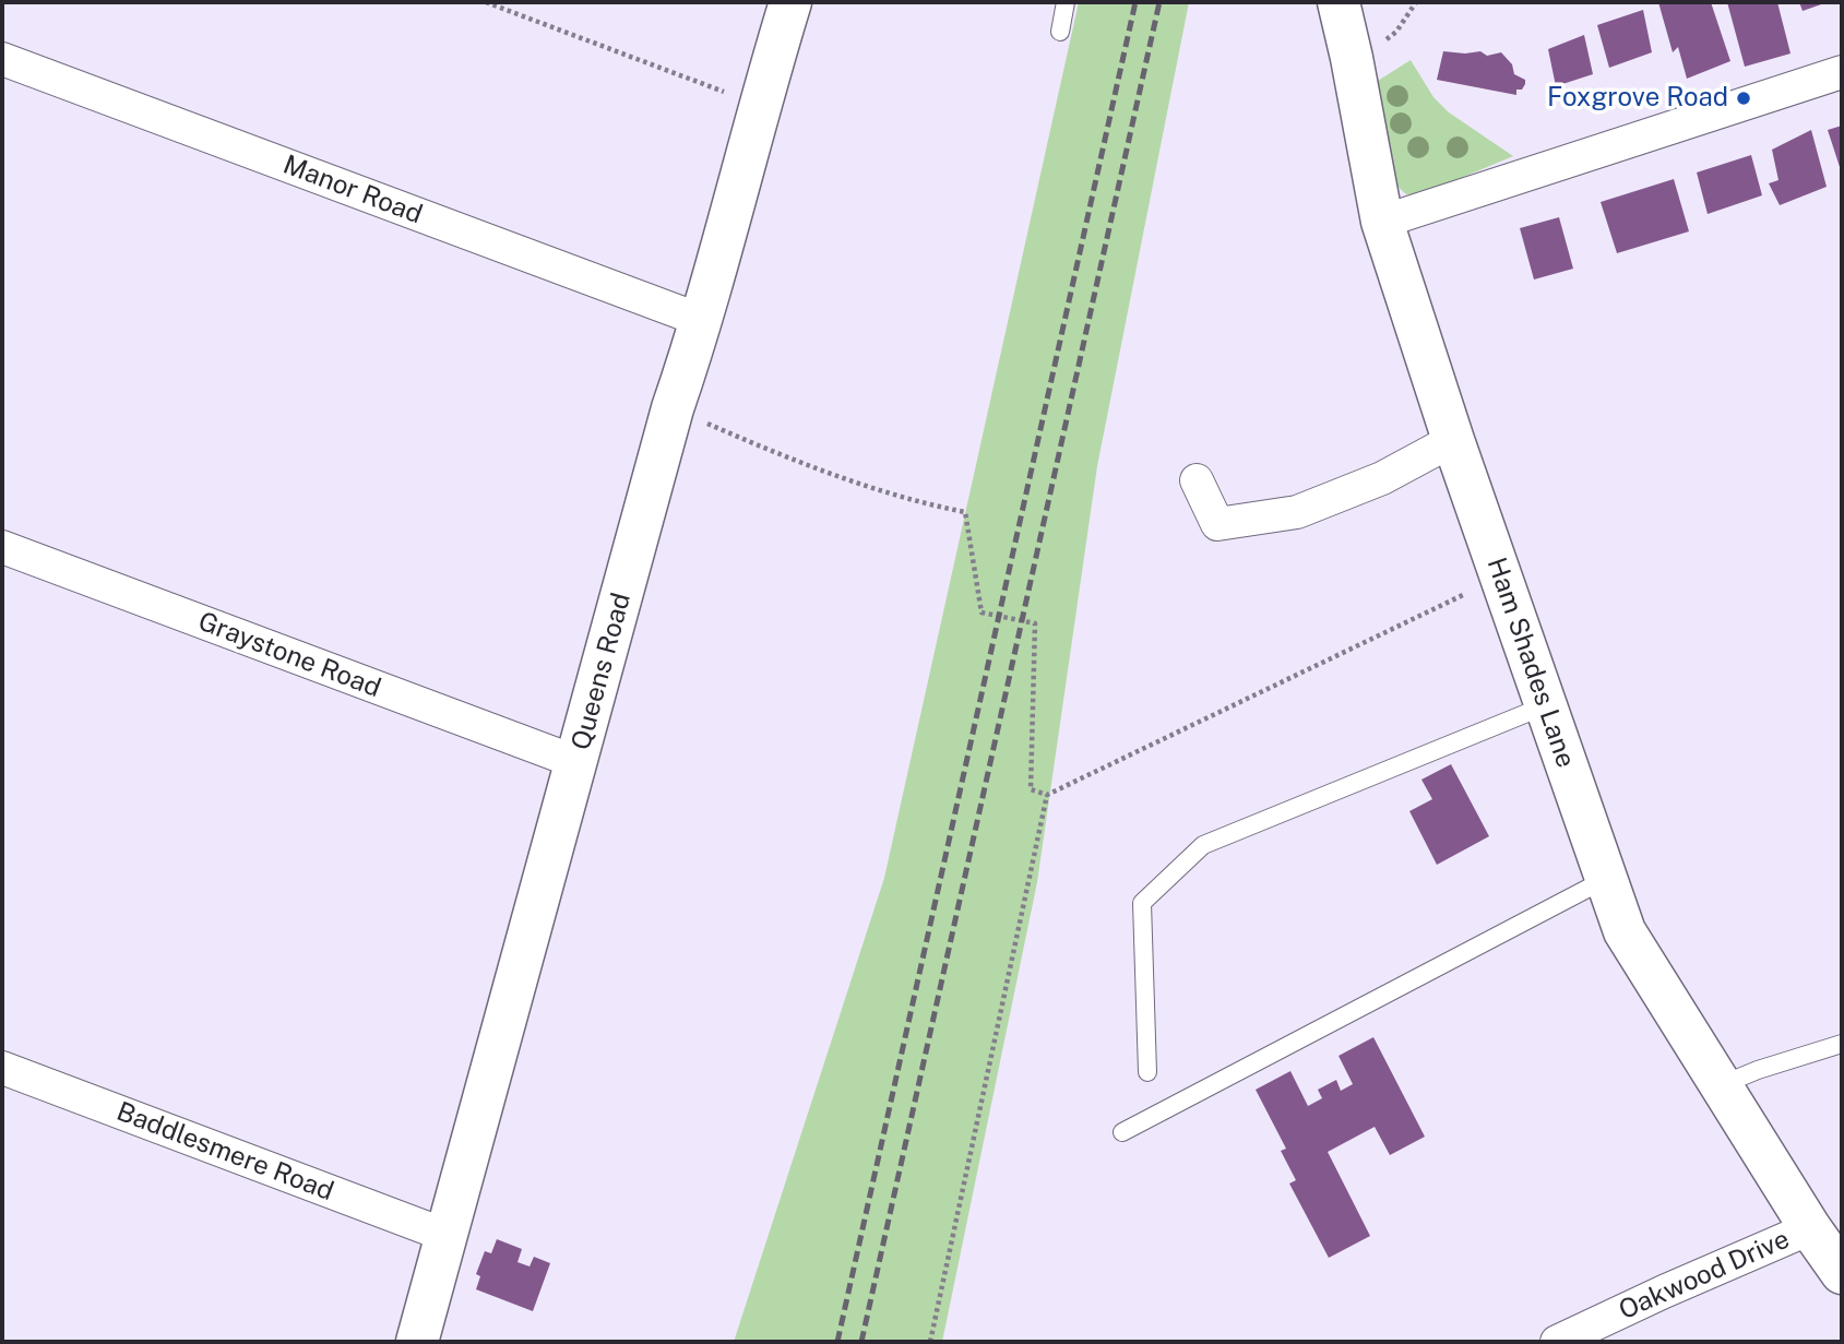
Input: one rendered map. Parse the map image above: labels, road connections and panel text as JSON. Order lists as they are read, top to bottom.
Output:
{
  "streets": {
    "street": [
      "Manor Road",
      "Graystone Road",
      "Ham Shades Lane",
      "Queens Road",
      "Baddlesmere Road",
      "Oakwood Drive"
    ]
  },
  "crossings": [
    ["Manor Road", "Queens Road"],
    ["Graystone Road", "Queens Road"],
    ["Ham Shades Lane", "Oakwood Drive"],
    ["Queens Road", "Baddlesmere Road"]
  ],
  "places": ["Foxgrove Road"]
}
